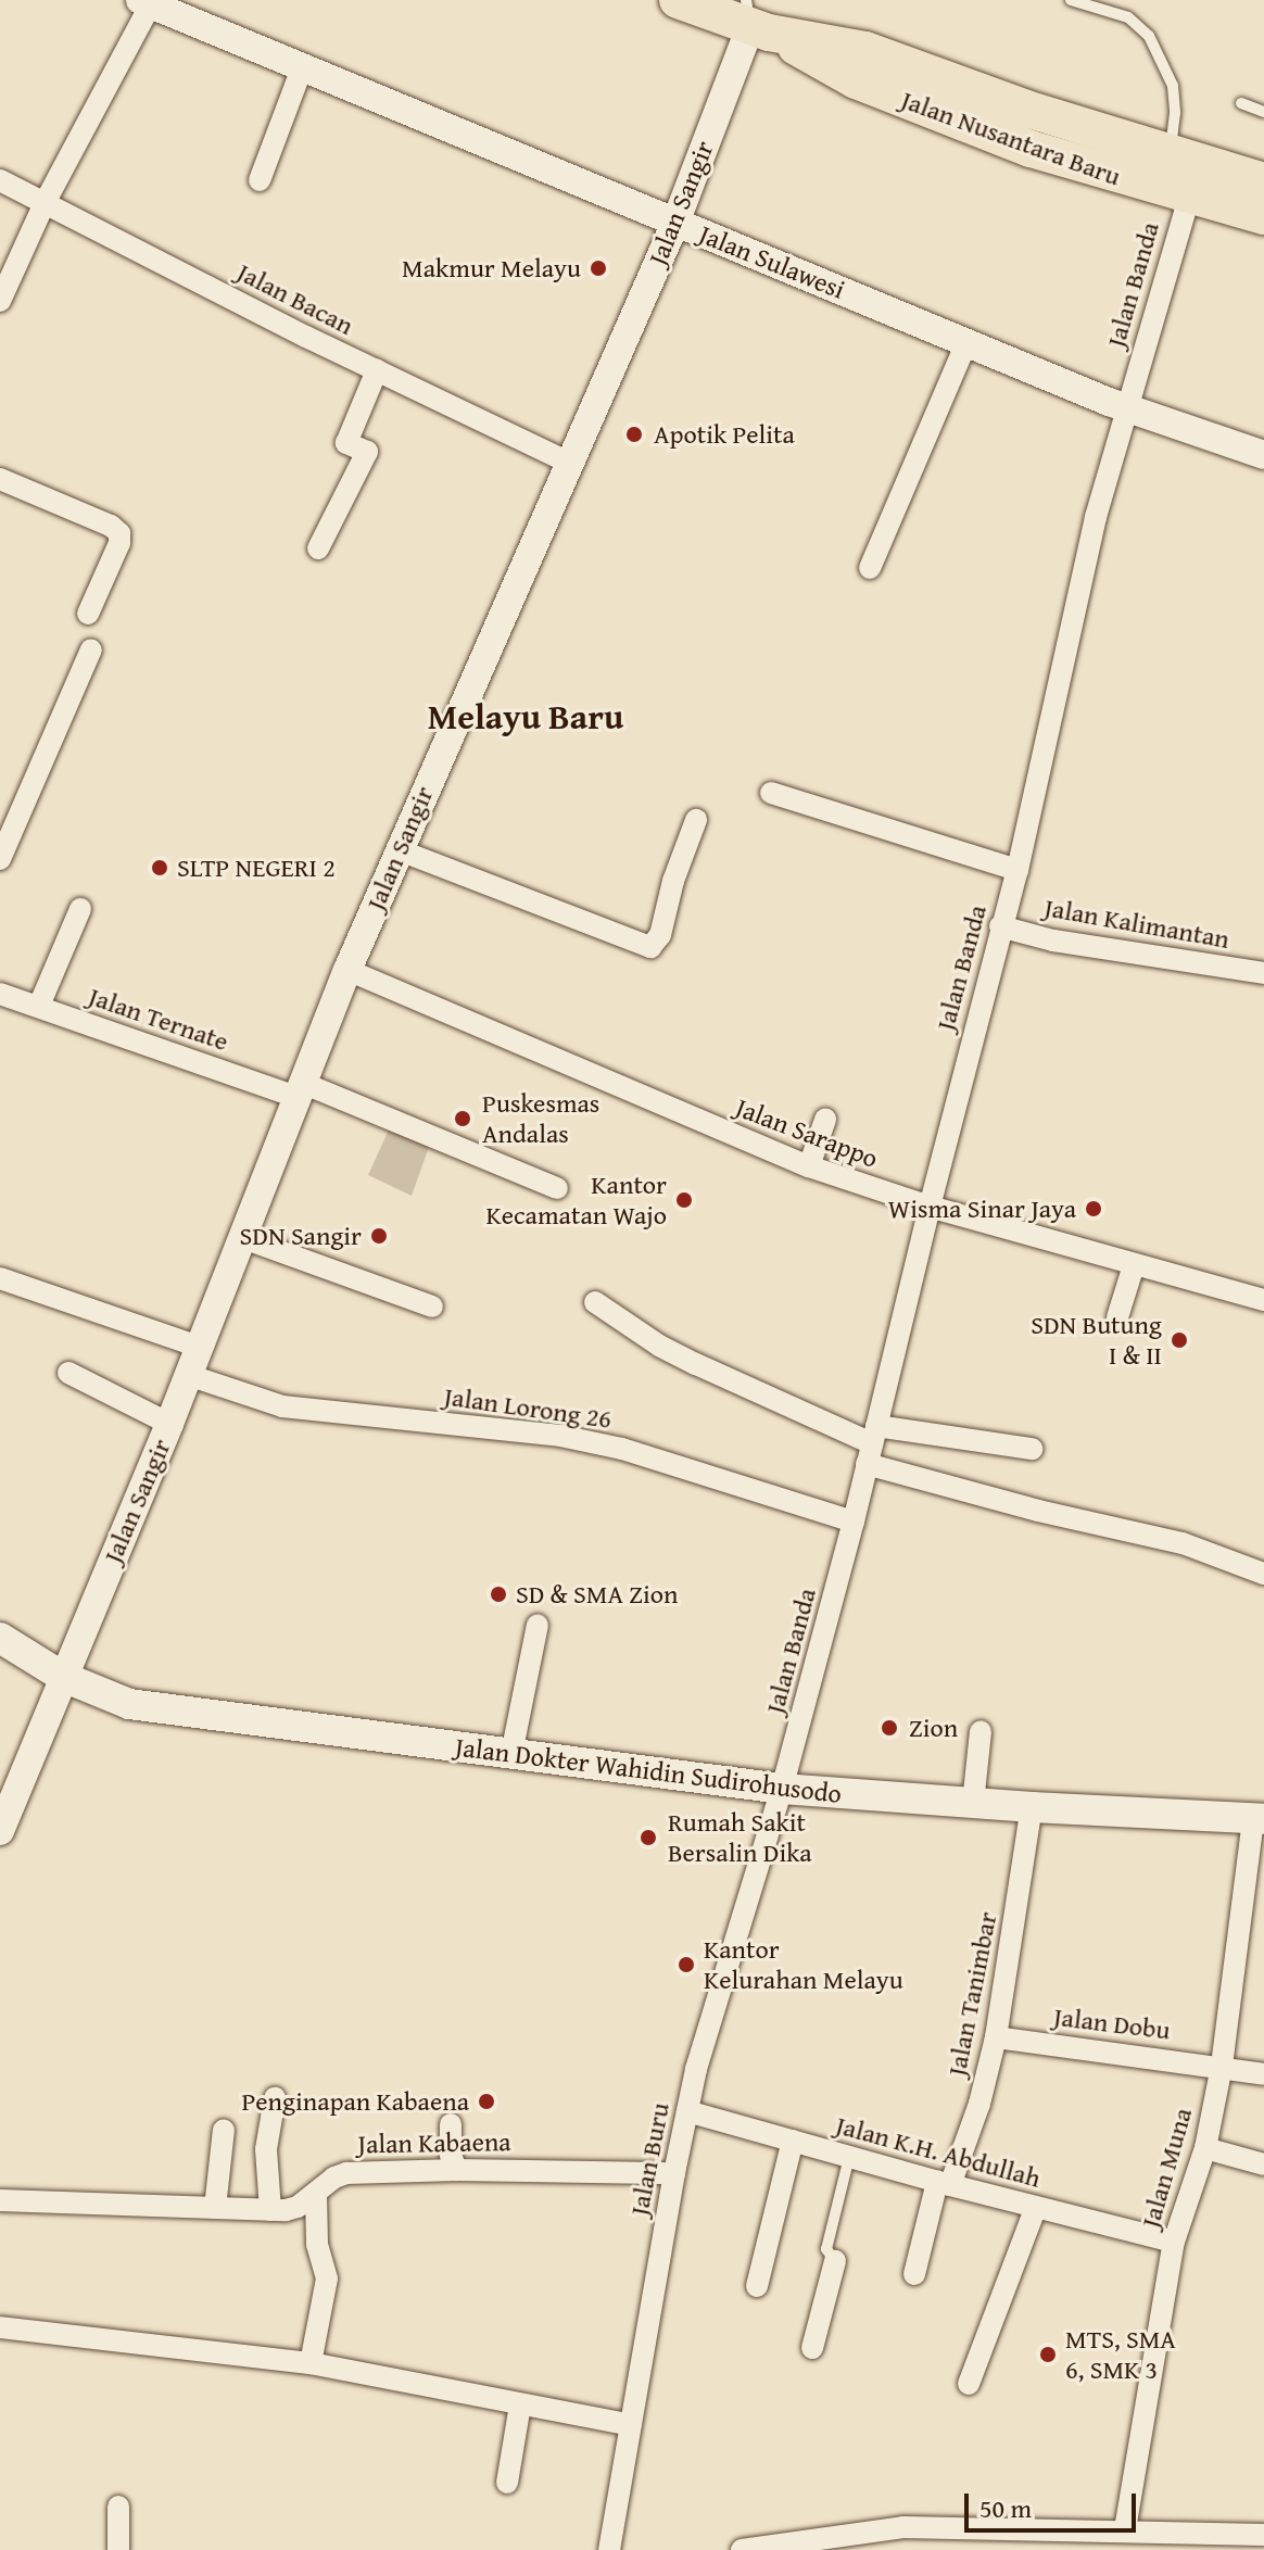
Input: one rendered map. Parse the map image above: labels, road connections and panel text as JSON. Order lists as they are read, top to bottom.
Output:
{
  "streets": {
    "highway": ["Jalan Nusantara Baru"],
    "main road": ["Jalan Dokter Wahidin Sudirohusodo"],
    "street": [
      "Jalan Sangir",
      "Jalan Sulawesi",
      "Jalan Banda",
      "Jalan Bacan",
      "Jalan Kalimantan",
      "Jalan Ternate",
      "Jalan Sarappo",
      "Jalan Lorong 26",
      "Jalan Tanimbar",
      "Jalan Dobu",
      "Jalan Kabaena",
      "Jalan K.H. Abdullah",
      "Jalan Buru",
      "Jalan Muna"
    ]
  },
  "crossings": [
    ["Jalan Nusantara Baru", "Jalan Sangir"],
    ["Jalan Nusantara Baru", "Jalan Banda"],
    ["Jalan Sangir", "Jalan Sulawesi"],
    ["Jalan Sangir", "Jalan Bacan"],
    ["Jalan Sangir", "Jalan Ternate"],
    ["Jalan Sangir", "Jalan Sarappo"],
    ["Jalan Sangir", "Jalan Lorong 26"],
    ["Jalan Sangir", "Jalan Dokter Wahidin Sudirohusodo"],
    ["Jalan Sulawesi", "Jalan Banda"],
    ["Jalan Banda", "Jalan Kalimantan"],
    ["Jalan Banda", "Jalan Sarappo"],
    ["Jalan Banda", "Jalan Lorong 26"],
    ["Jalan Banda", "Jalan Dokter Wahidin Sudirohusodo"],
    ["Jalan Banda", "Jalan Buru"],
    ["Jalan Dokter Wahidin Sudirohusodo", "Jalan Tanimbar"],
    ["Jalan Dokter Wahidin Sudirohusodo", "Jalan Buru"],
    ["Jalan Dokter Wahidin Sudirohusodo", "Jalan Muna"],
    ["Jalan Tanimbar", "Jalan Dobu"],
    ["Jalan Tanimbar", "Jalan K.H. Abdullah"],
    ["Jalan Dobu", "Jalan Muna"],
    ["Jalan Kabaena", "Jalan Buru"],
    ["Jalan K.H. Abdullah", "Jalan Buru"],
    ["Jalan K.H. Abdullah", "Jalan Muna"]
  ],
  "districts": ["Melayu Baru"],
  "places": [
    "Makmur Melayu",
    "Apotik Pelita",
    "SLTP NEGERI 2",
    "Puskesmas Andalas",
    "Kantor Kecamatan Wajo",
    "Wisma Sinar Jaya",
    "SDN Sangir",
    "SDN Butung I & II",
    "SD & SMA Zion",
    "Zion",
    "Rumah Sakit Bersalin Dika",
    "Kantor Kelurahan Melayu",
    "Penginapan Kabaena",
    "MTS, SMA 6, SMK 3"
  ],
  "scale_bar": "50 m"
}
